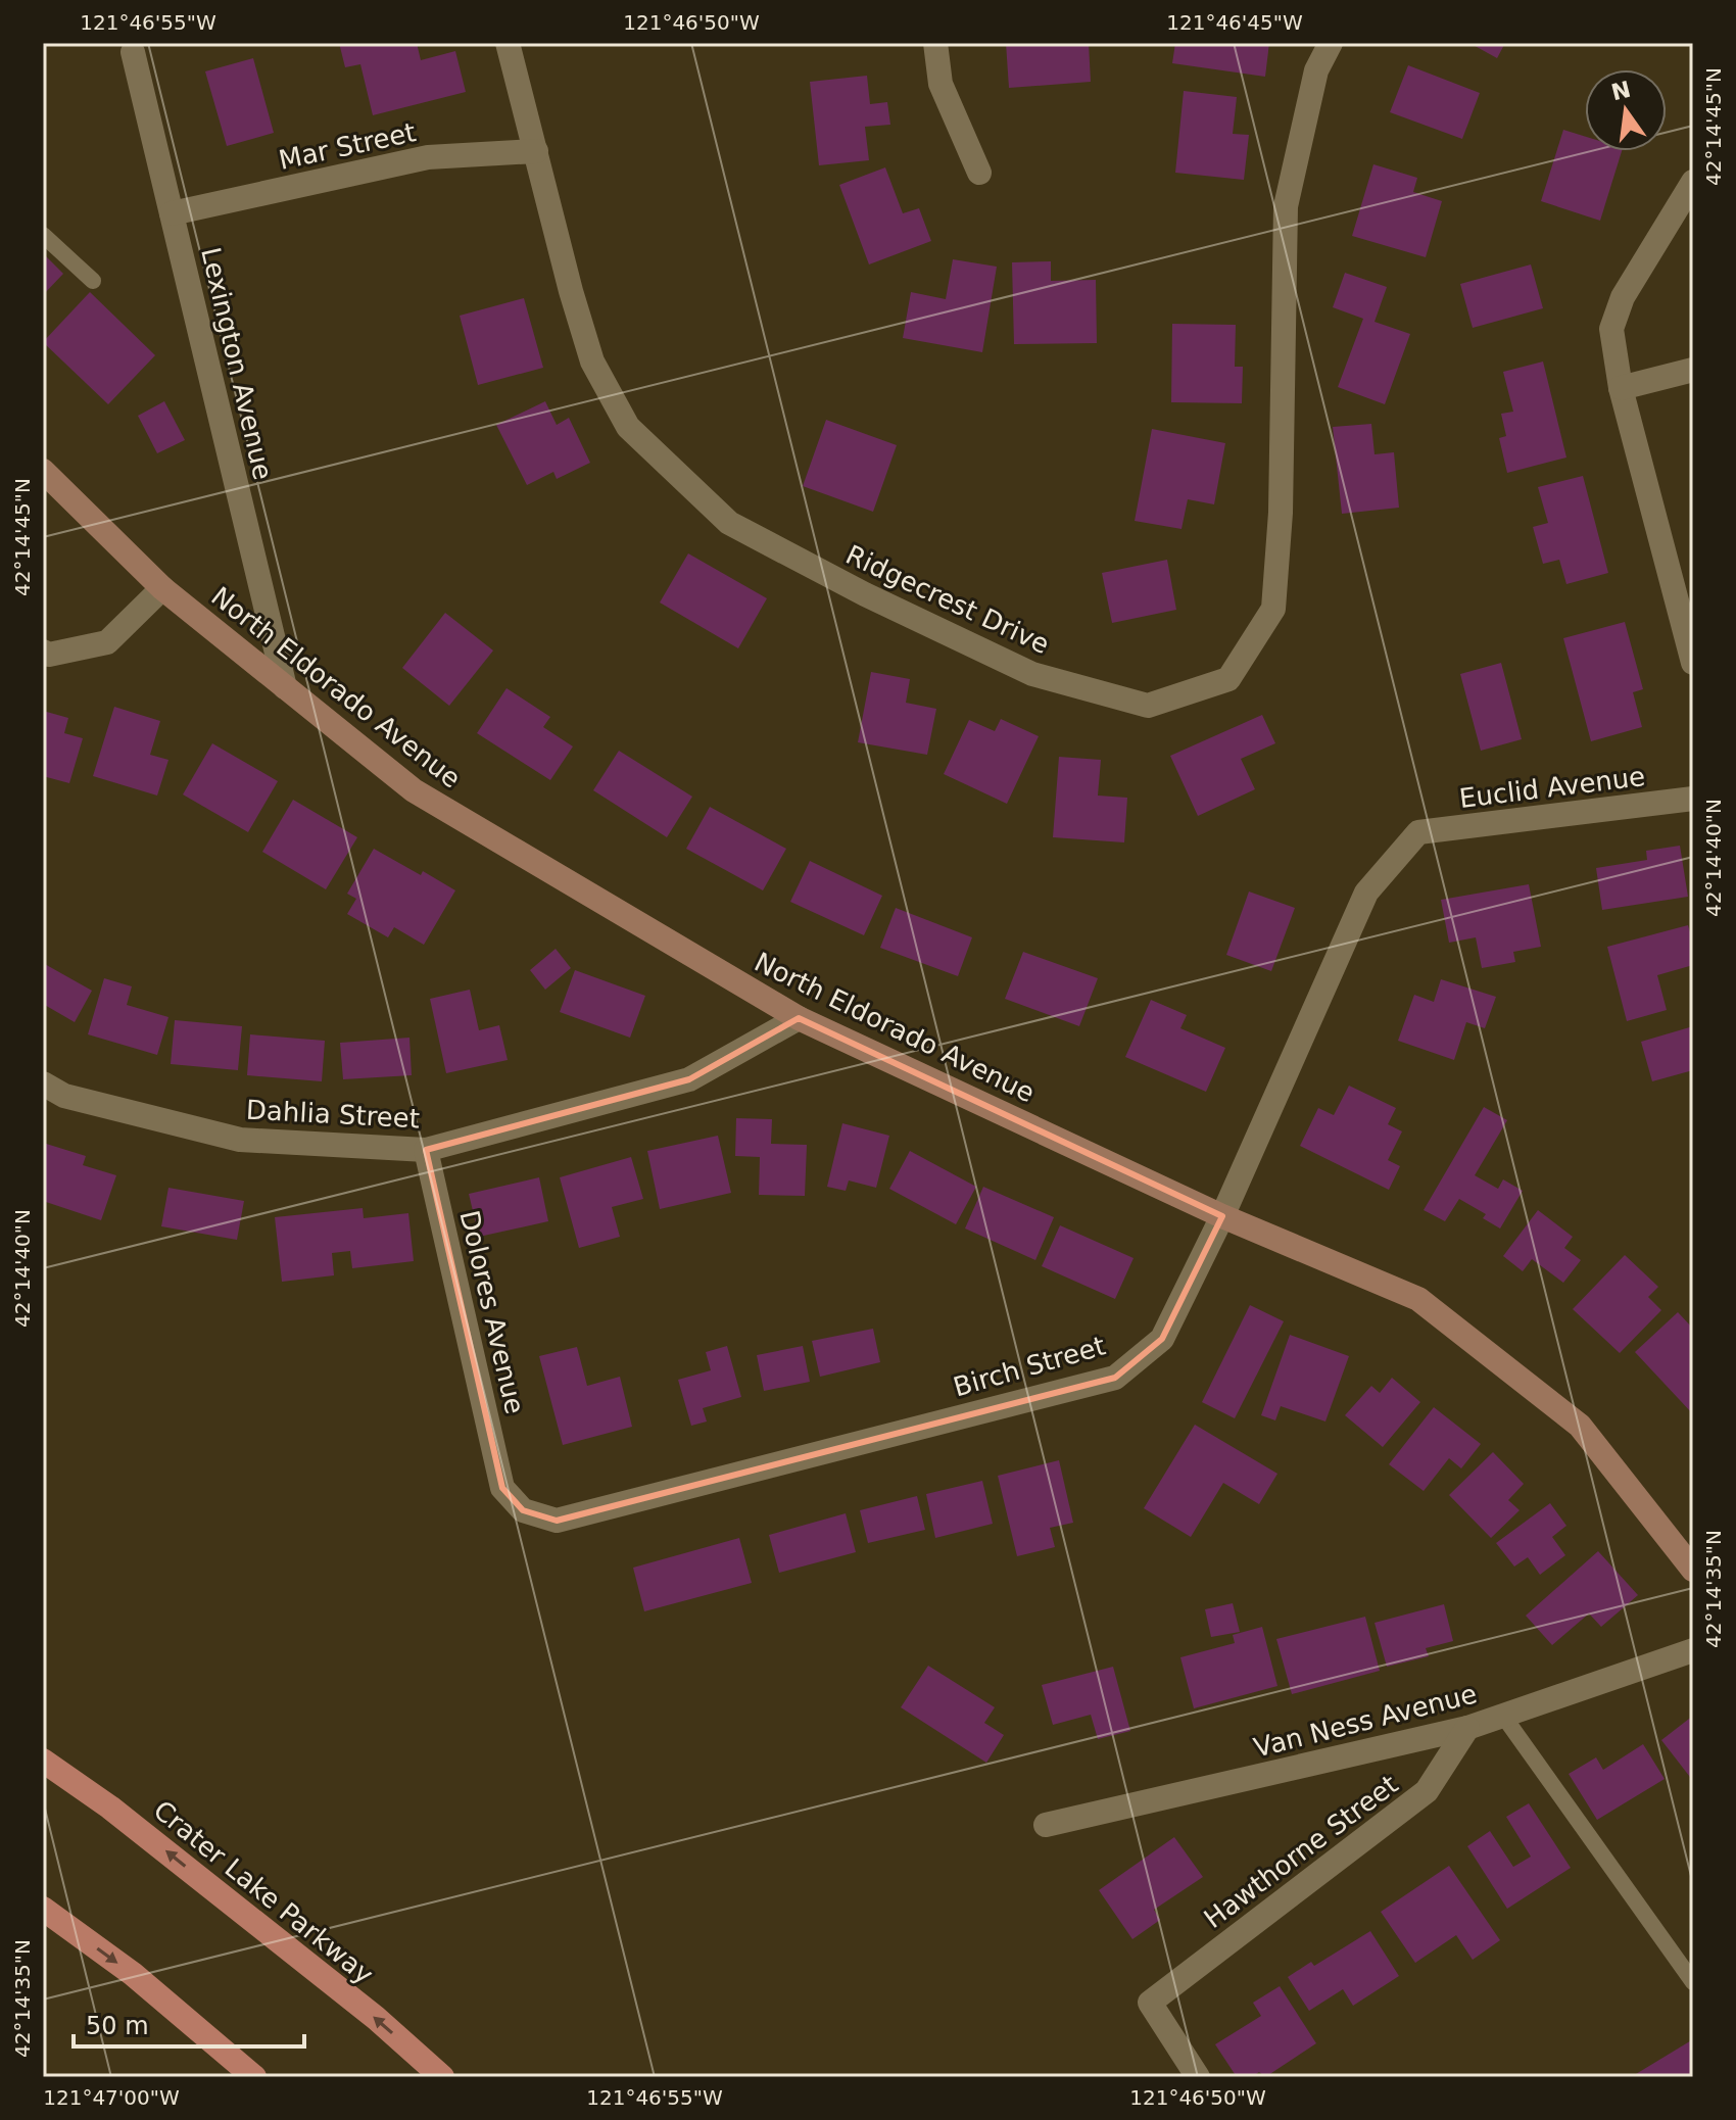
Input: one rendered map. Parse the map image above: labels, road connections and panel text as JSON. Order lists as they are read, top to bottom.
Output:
{
  "streets": {
    "main road": ["Crater Lake Parkway"],
    "street": [
      "Mar Street",
      "Lexington Avenue",
      "Ridgecrest Drive",
      "North Eldorado Avenue",
      "Euclid Avenue",
      "Dahlia Street",
      "Dolores Avenue",
      "Birch Street",
      "Van Ness Avenue",
      "Hawthorne Street"
    ]
  },
  "crossings": [
    ["Mar Street", "Lexington Avenue"],
    ["Mar Street", "Ridgecrest Drive"],
    ["Lexington Avenue", "North Eldorado Avenue"],
    ["North Eldorado Avenue", "Dahlia Street"],
    ["North Eldorado Avenue", "Birch Street"],
    ["Euclid Avenue", "Birch Street"],
    ["Dahlia Street", "Dolores Avenue"],
    ["Dolores Avenue", "Birch Street"],
    ["Van Ness Avenue", "Hawthorne Street"]
  ],
  "scale_bar": "50 m",
  "north": "top",
  "coordinates": [
    "121°46'55\"W",
    "121°46'50\"W",
    "121°46'45\"W",
    "42°14'45\"N",
    "42°14'40\"N",
    "42°14'35\"N",
    "121°47'00\"W"
  ]
}
